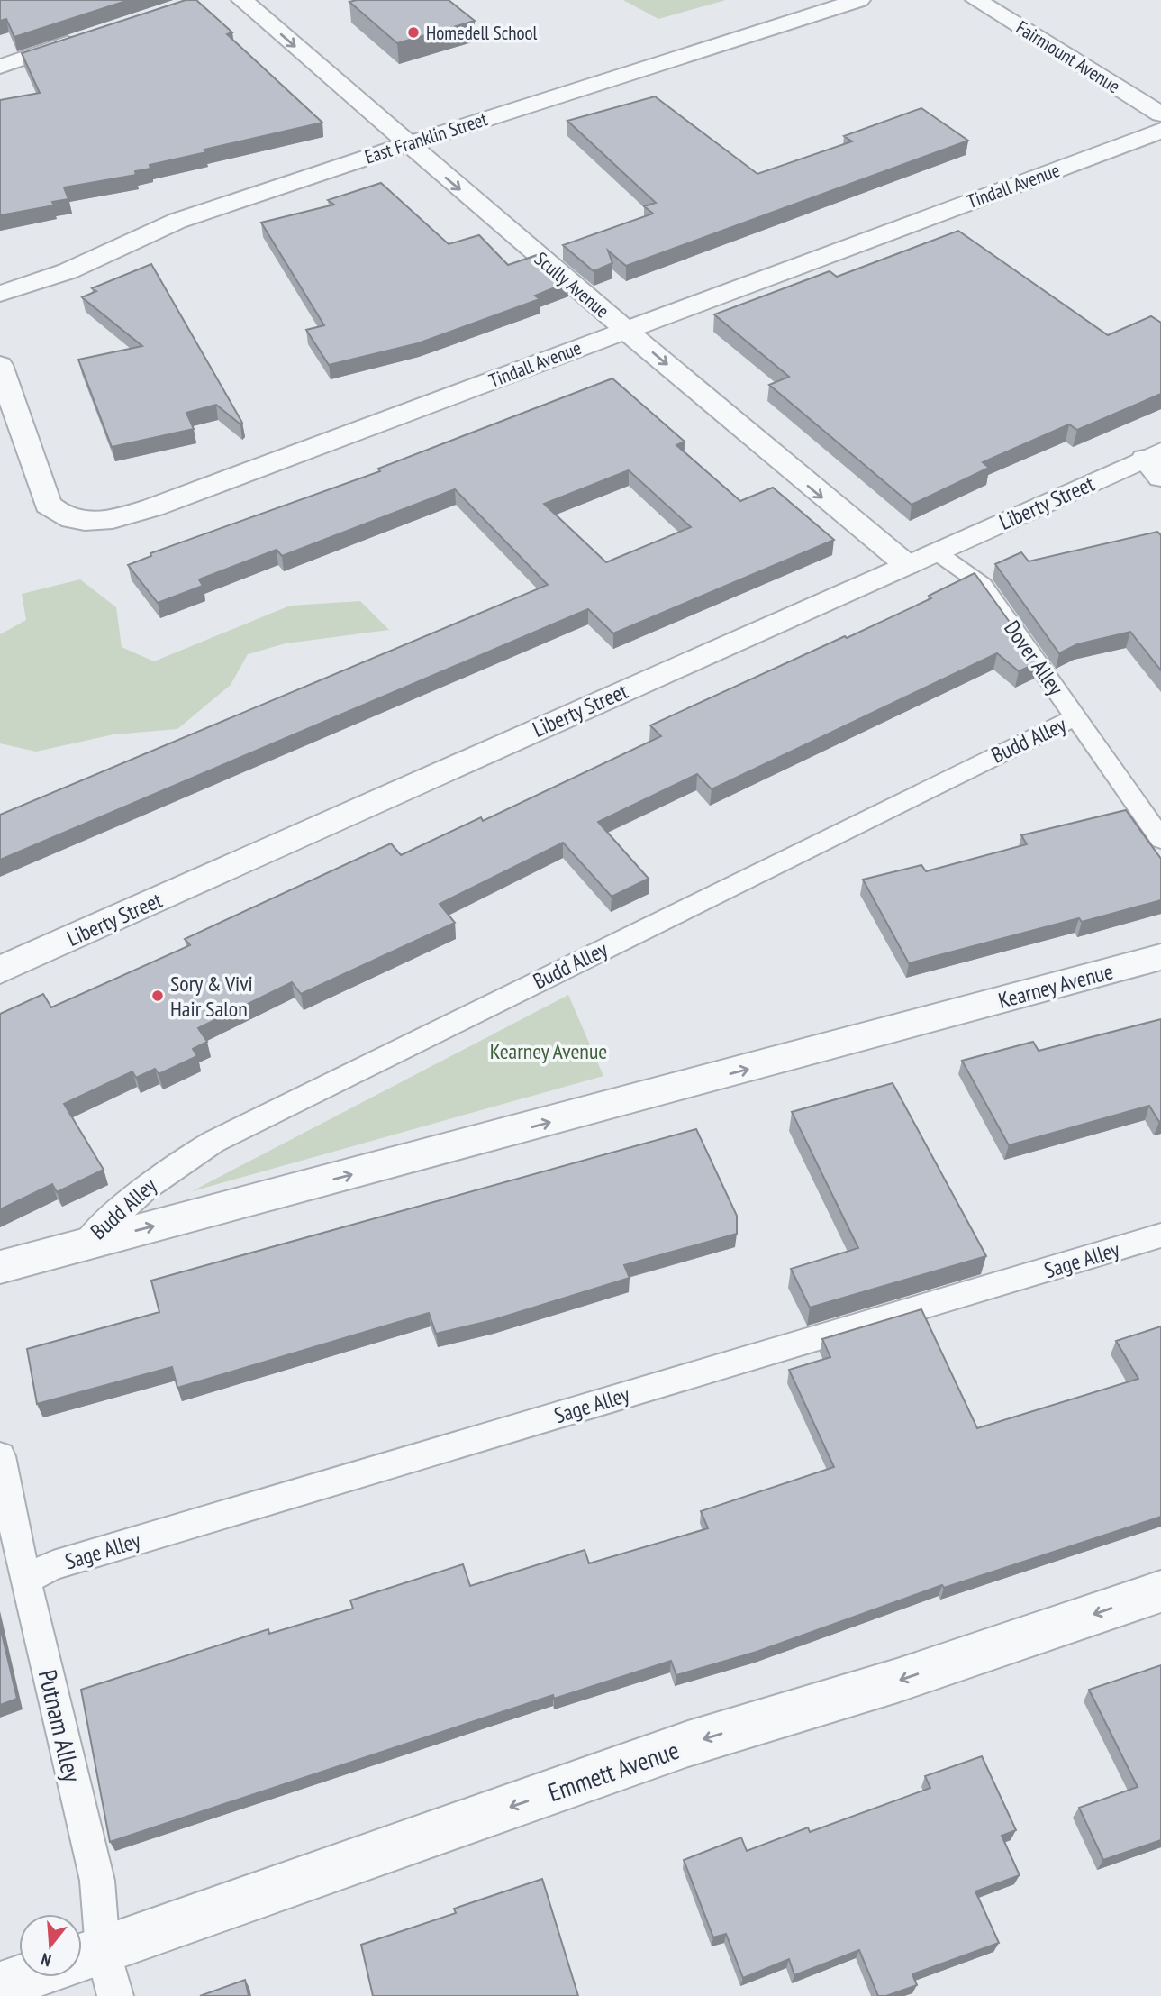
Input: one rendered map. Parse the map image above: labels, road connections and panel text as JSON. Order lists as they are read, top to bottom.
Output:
{
  "streets": {
    "street": [
      "Fairmount Avenue",
      "East Franklin Street",
      "Tindall Avenue",
      "Scully Avenue",
      "Liberty Street",
      "Kearney Avenue",
      "Emmett Avenue"
    ],
    "lane": [
      "Dover Alley",
      "Budd Alley",
      "Sage Alley",
      "Putnam Alley"
    ]
  },
  "crossings": [
    ["East Franklin Street", "Scully Avenue"],
    ["Tindall Avenue", "Scully Avenue"],
    ["Scully Avenue", "Liberty Street"],
    ["Liberty Street", "Dover Alley"],
    ["Dover Alley", "Budd Alley"],
    ["Budd Alley", "Kearney Avenue"],
    ["Sage Alley", "Putnam Alley"]
  ],
  "one_way": ["Scully Avenue", "Kearney Avenue", "Emmett Avenue"],
  "parks": ["Kearney Avenue"],
  "places": ["Homedell School", "Sory & Vivi Hair Salon"],
  "north": "bottom"
}
